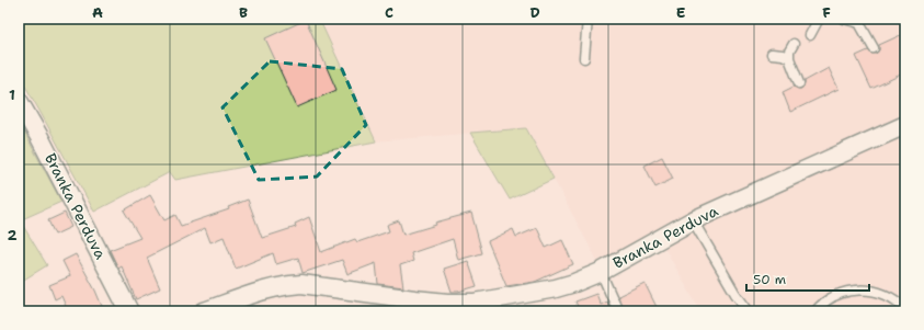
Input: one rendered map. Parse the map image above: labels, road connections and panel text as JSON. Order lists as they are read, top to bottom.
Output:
{
  "streets": {
    "street": ["Branka Perduva"]
  },
  "scale_bar": "50 m",
  "grid": {
    "columns": [
      "A",
      "B",
      "C",
      "D",
      "E",
      "F"
    ],
    "rows": ["1", "2"]
  }
}
